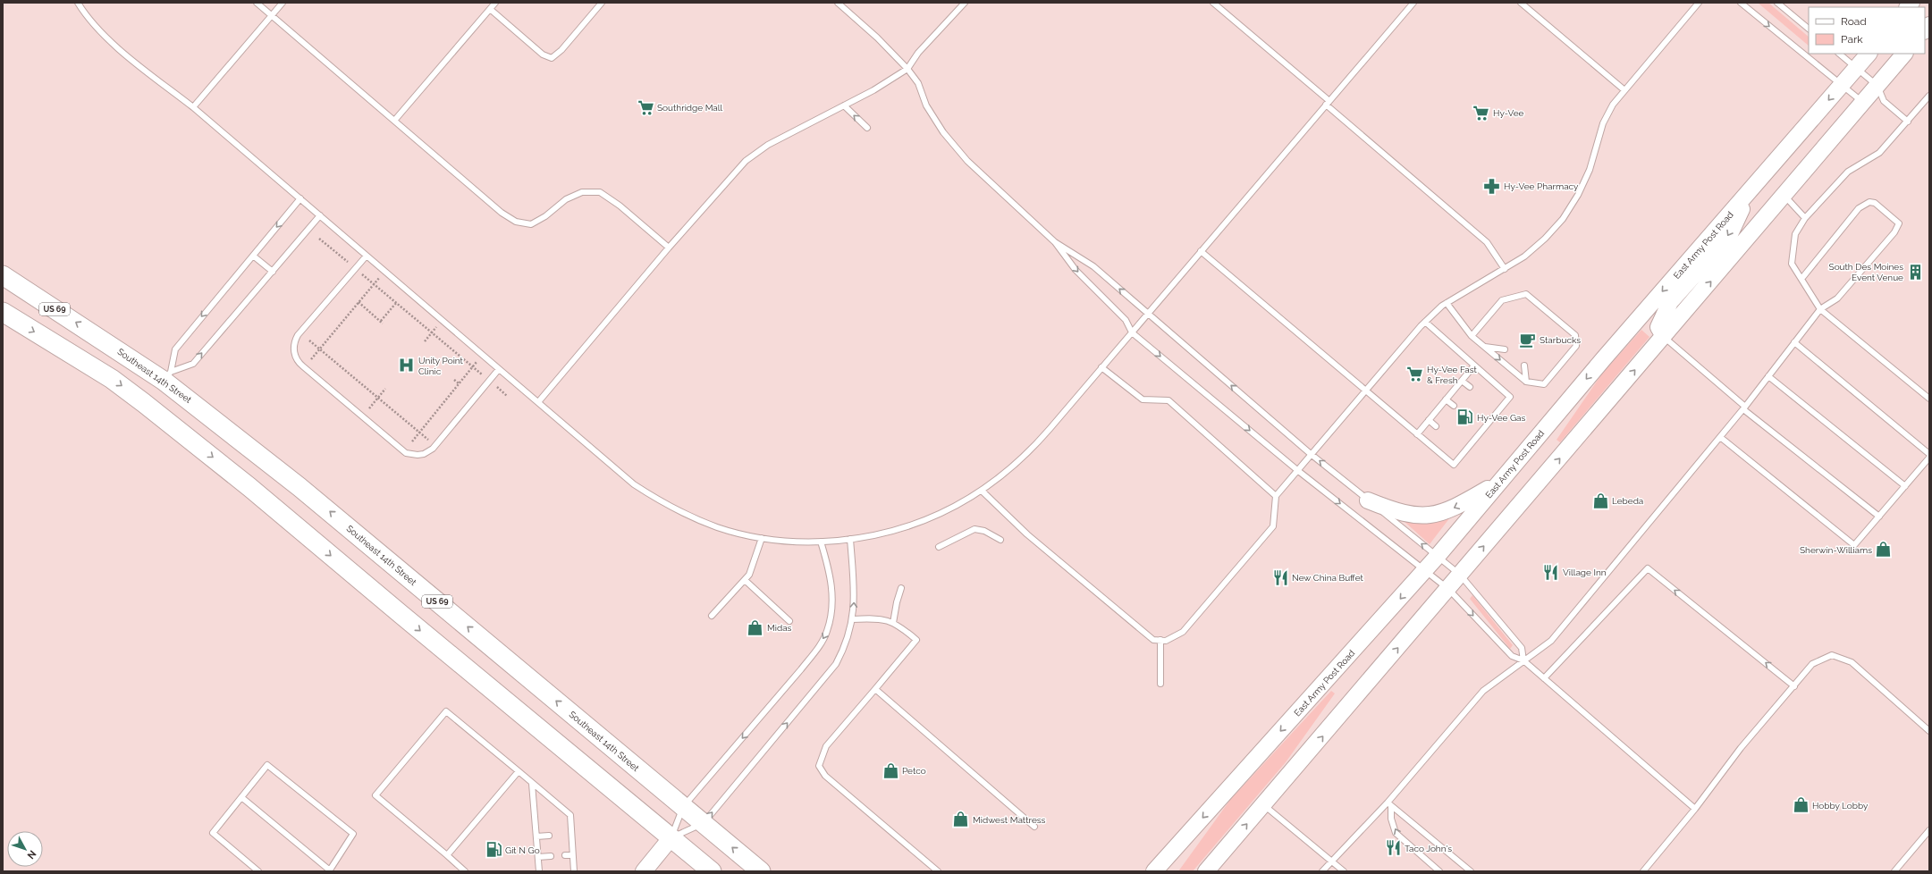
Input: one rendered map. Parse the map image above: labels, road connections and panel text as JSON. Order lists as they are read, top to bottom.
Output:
{
  "streets": {
    "main road": ["East Army Post Road", "US 69", "Southeast 14th Street"]
  },
  "places": {
    "supermarket": ["Southridge Mall", "Hy-Vee", "Hy-Vee Fast & Fresh"],
    "pharmacy": ["Hy-Vee Pharmacy"],
    "building": ["South Des Moines Event Venue"],
    "cafe": ["Starbucks"],
    "hospital": ["Unity Point Clinic"],
    "fuel station": ["Hy-Vee Gas", "Git N Go"],
    "shop": [
      "Lebeda",
      "Sherwin-Williams",
      "Midas",
      "Petco",
      "Hobby Lobby",
      "Midwest Mattress"
    ],
    "restaurant": ["Village Inn", "New China Buffet", "Taco John's"]
  },
  "legend": ["Road", "Park"],
  "north": "bottom right"
}
